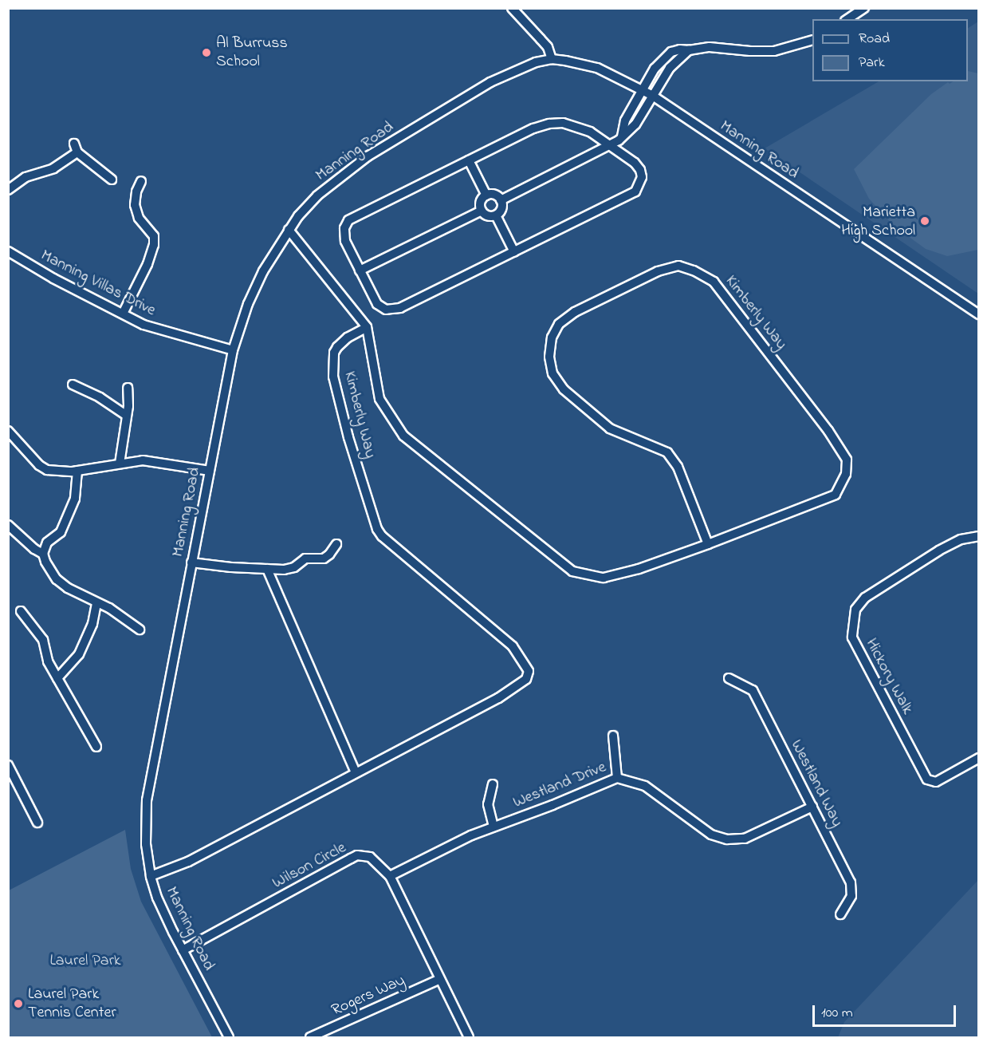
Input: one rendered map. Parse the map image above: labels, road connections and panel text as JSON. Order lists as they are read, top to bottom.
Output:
{
  "streets": {
    "street": [
      "Manning Road",
      "Manning Villas Drive",
      "Kimberly Way",
      "Hickory Walk",
      "Westland Way",
      "Westland Drive",
      "Wilson Circle",
      "Rogers Way"
    ]
  },
  "crossings": [
    ["Manning Road", "Manning Villas Drive"],
    ["Manning Road", "Kimberly Way"],
    ["Manning Road", "Wilson Circle"],
    ["Westland Way", "Westland Drive"],
    ["Westland Drive", "Wilson Circle"],
    ["Wilson Circle", "Rogers Way"]
  ],
  "parks": ["Laurel Park"],
  "places": ["Al Burruss School", "Marietta High School", "Laurel Park Tennis Center"],
  "legend": ["Road", "Park"],
  "scale_bar": "100 m"
}
